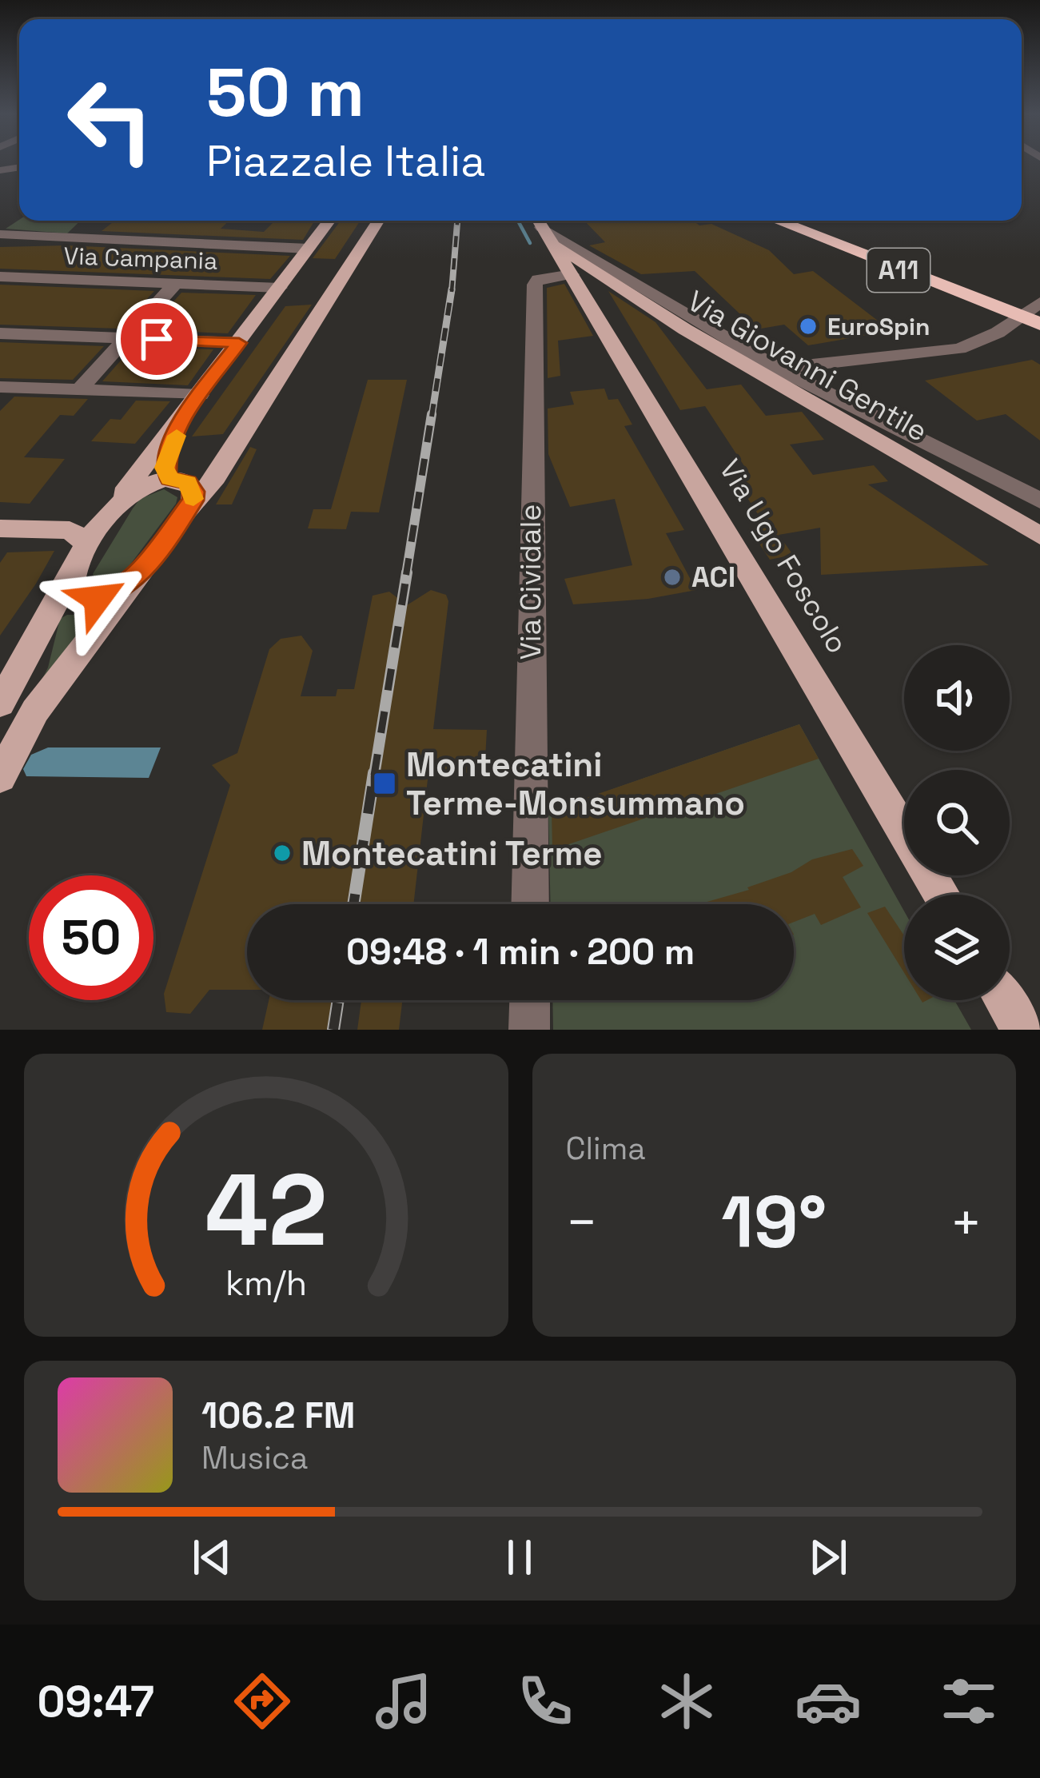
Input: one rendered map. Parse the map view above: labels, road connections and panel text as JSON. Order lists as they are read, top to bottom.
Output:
{
  "streets": {
    "highway": ["A11"],
    "main road": ["Via Giovanni Gentile", "Via Ugo Foscolo"],
    "street": ["Via Campania", "Via Cividale"]
  },
  "crossings": [
    ["Via Giovanni Gentile", "Via Ugo Foscolo"],
    ["Via Ugo Foscolo", "Via Cividale"]
  ],
  "places": {
    "other": ["EuroSpin", "ACI", "Montecatini Terme"],
    "transit": ["Montecatini Terme-Monsummano"]
  },
  "page": {
    "turn": ["50 m", "Piazzale Italia"],
    "limit": "50",
    "trip": "09:48 · 1 min · 200 m",
    "tile": "Clima",
    "heat": ["−", "19°", "+"],
    "song": ["106.2 FM", "Musica"],
    "tabs": "09:47",
    "gauge": ["42", "km/h"]
  }
}
